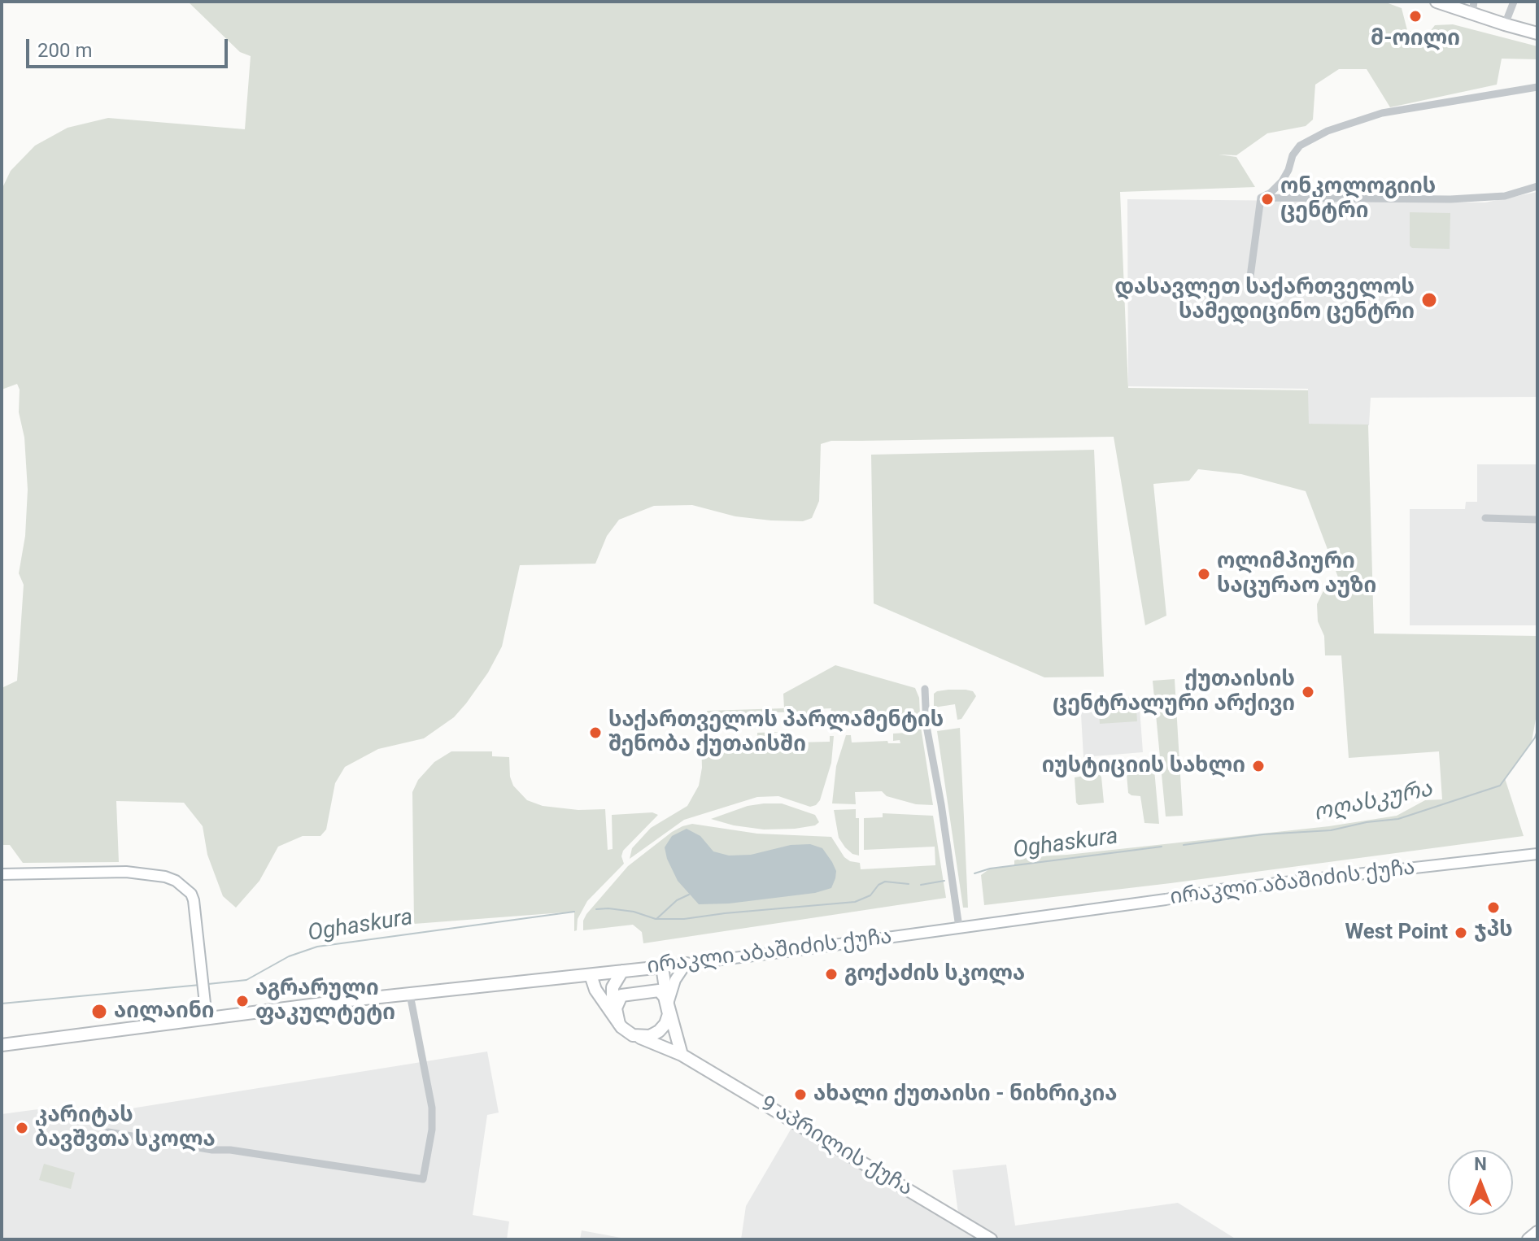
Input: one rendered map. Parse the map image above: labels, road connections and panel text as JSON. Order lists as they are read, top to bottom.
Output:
{
  "streets": {
    "main road": ["ირაკლი აბაშიძის ქუჩა", "9 აპრილის ქუჩა"]
  },
  "water": ["ოღასკურა", "Oghaskura"],
  "places": [
    "მ-ოილი",
    "ონკოლოგიის ცენტრი",
    "დასავლეთ საქართველოს სამედიცინო ცენტრი",
    "ოლიმპიური საცურაო აუზი",
    "ქუთაისის ცენტრალური არქივი",
    "საქართველოს პარლამენტის შენობა ქუთაისში",
    "იუსტიციის სახლი",
    "ჯპს",
    "West Point",
    "გოქაძის სკოლა",
    "აგრარული ფაკულტეტი",
    "აილაინი",
    "ახალი ქუთაისი - ნიხრიკია",
    "კარიტას ბავშვთა სკოლა"
  ],
  "scale_bar": "200 m",
  "north": "top"
}
